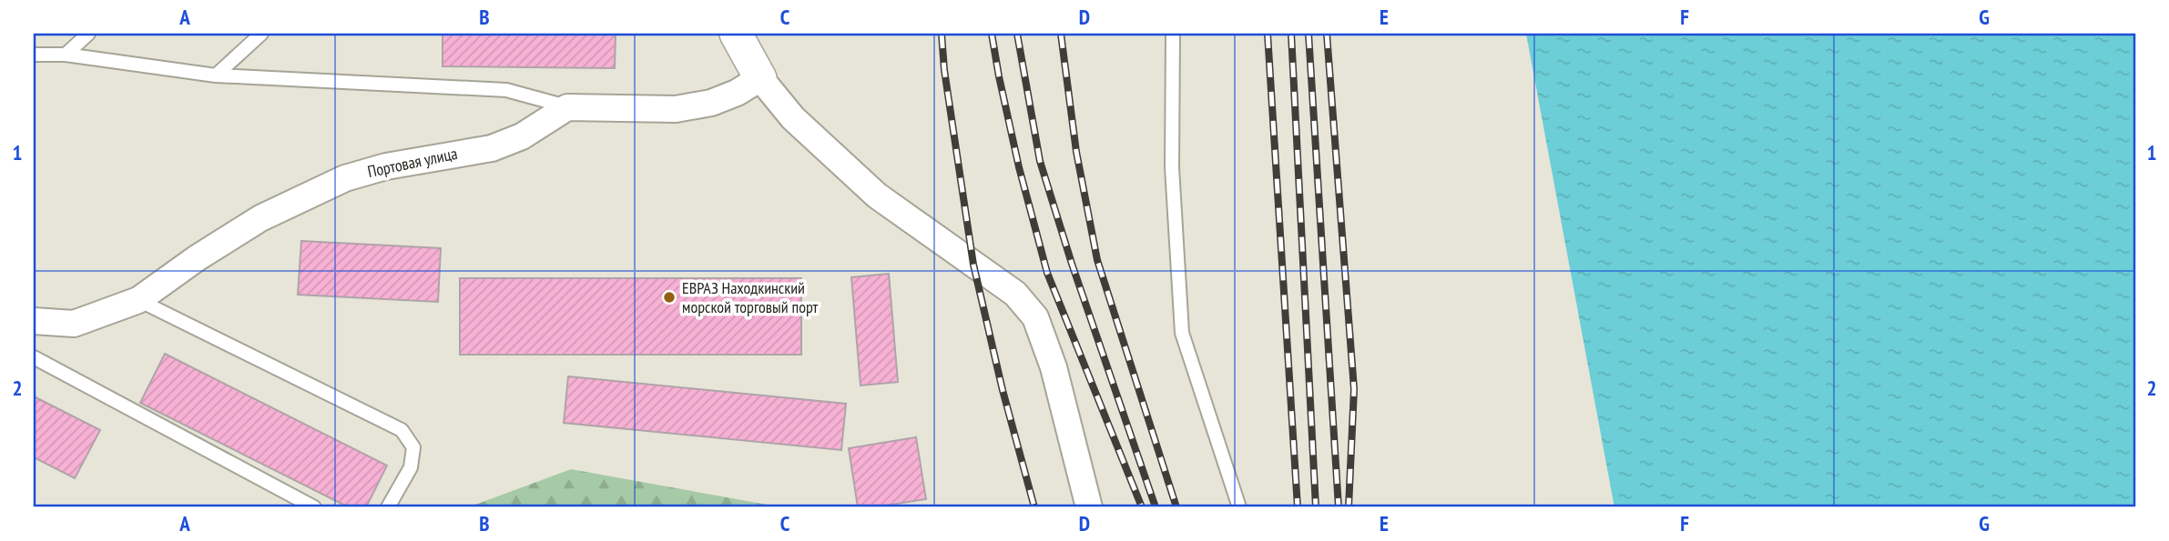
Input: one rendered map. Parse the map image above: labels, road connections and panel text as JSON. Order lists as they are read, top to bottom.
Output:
{
  "streets": {
    "street": ["Портовая улица"]
  },
  "places": ["ЕВРАЗ Находкинский морской торговый порт"],
  "grid": {
    "columns": [
      "A",
      "B",
      "C",
      "D",
      "E",
      "F",
      "G"
    ],
    "rows": ["1", "2"]
  }
}
